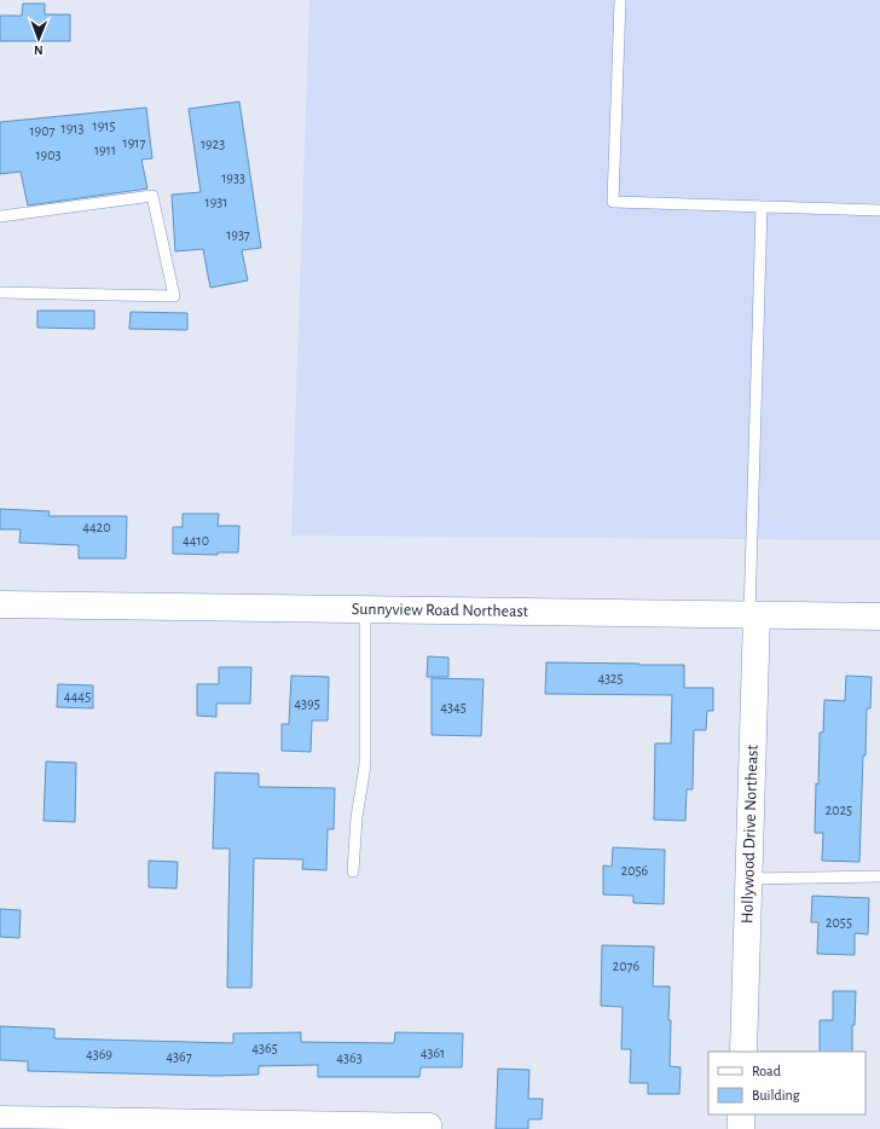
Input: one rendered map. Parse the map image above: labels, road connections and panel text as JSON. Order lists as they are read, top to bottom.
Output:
{
  "streets": {
    "main road": ["Sunnyview Road Northeast", "Hollywood Drive Northeast"]
  },
  "crossings": [
    ["Sunnyview Road Northeast", "Hollywood Drive Northeast"]
  ],
  "house_numbers": [
    "1915",
    "1913",
    "1907",
    "1917",
    "1923",
    "1911",
    "1903",
    "1933",
    "1931",
    "1937",
    "4420",
    "4410",
    "4325",
    "4445",
    "4395",
    "4345",
    "2025",
    "2056",
    "2055",
    "2076",
    "4365",
    "4361",
    "4369",
    "4367",
    "4363"
  ],
  "legend": ["Road", "Building"],
  "north": "bottom"
}
